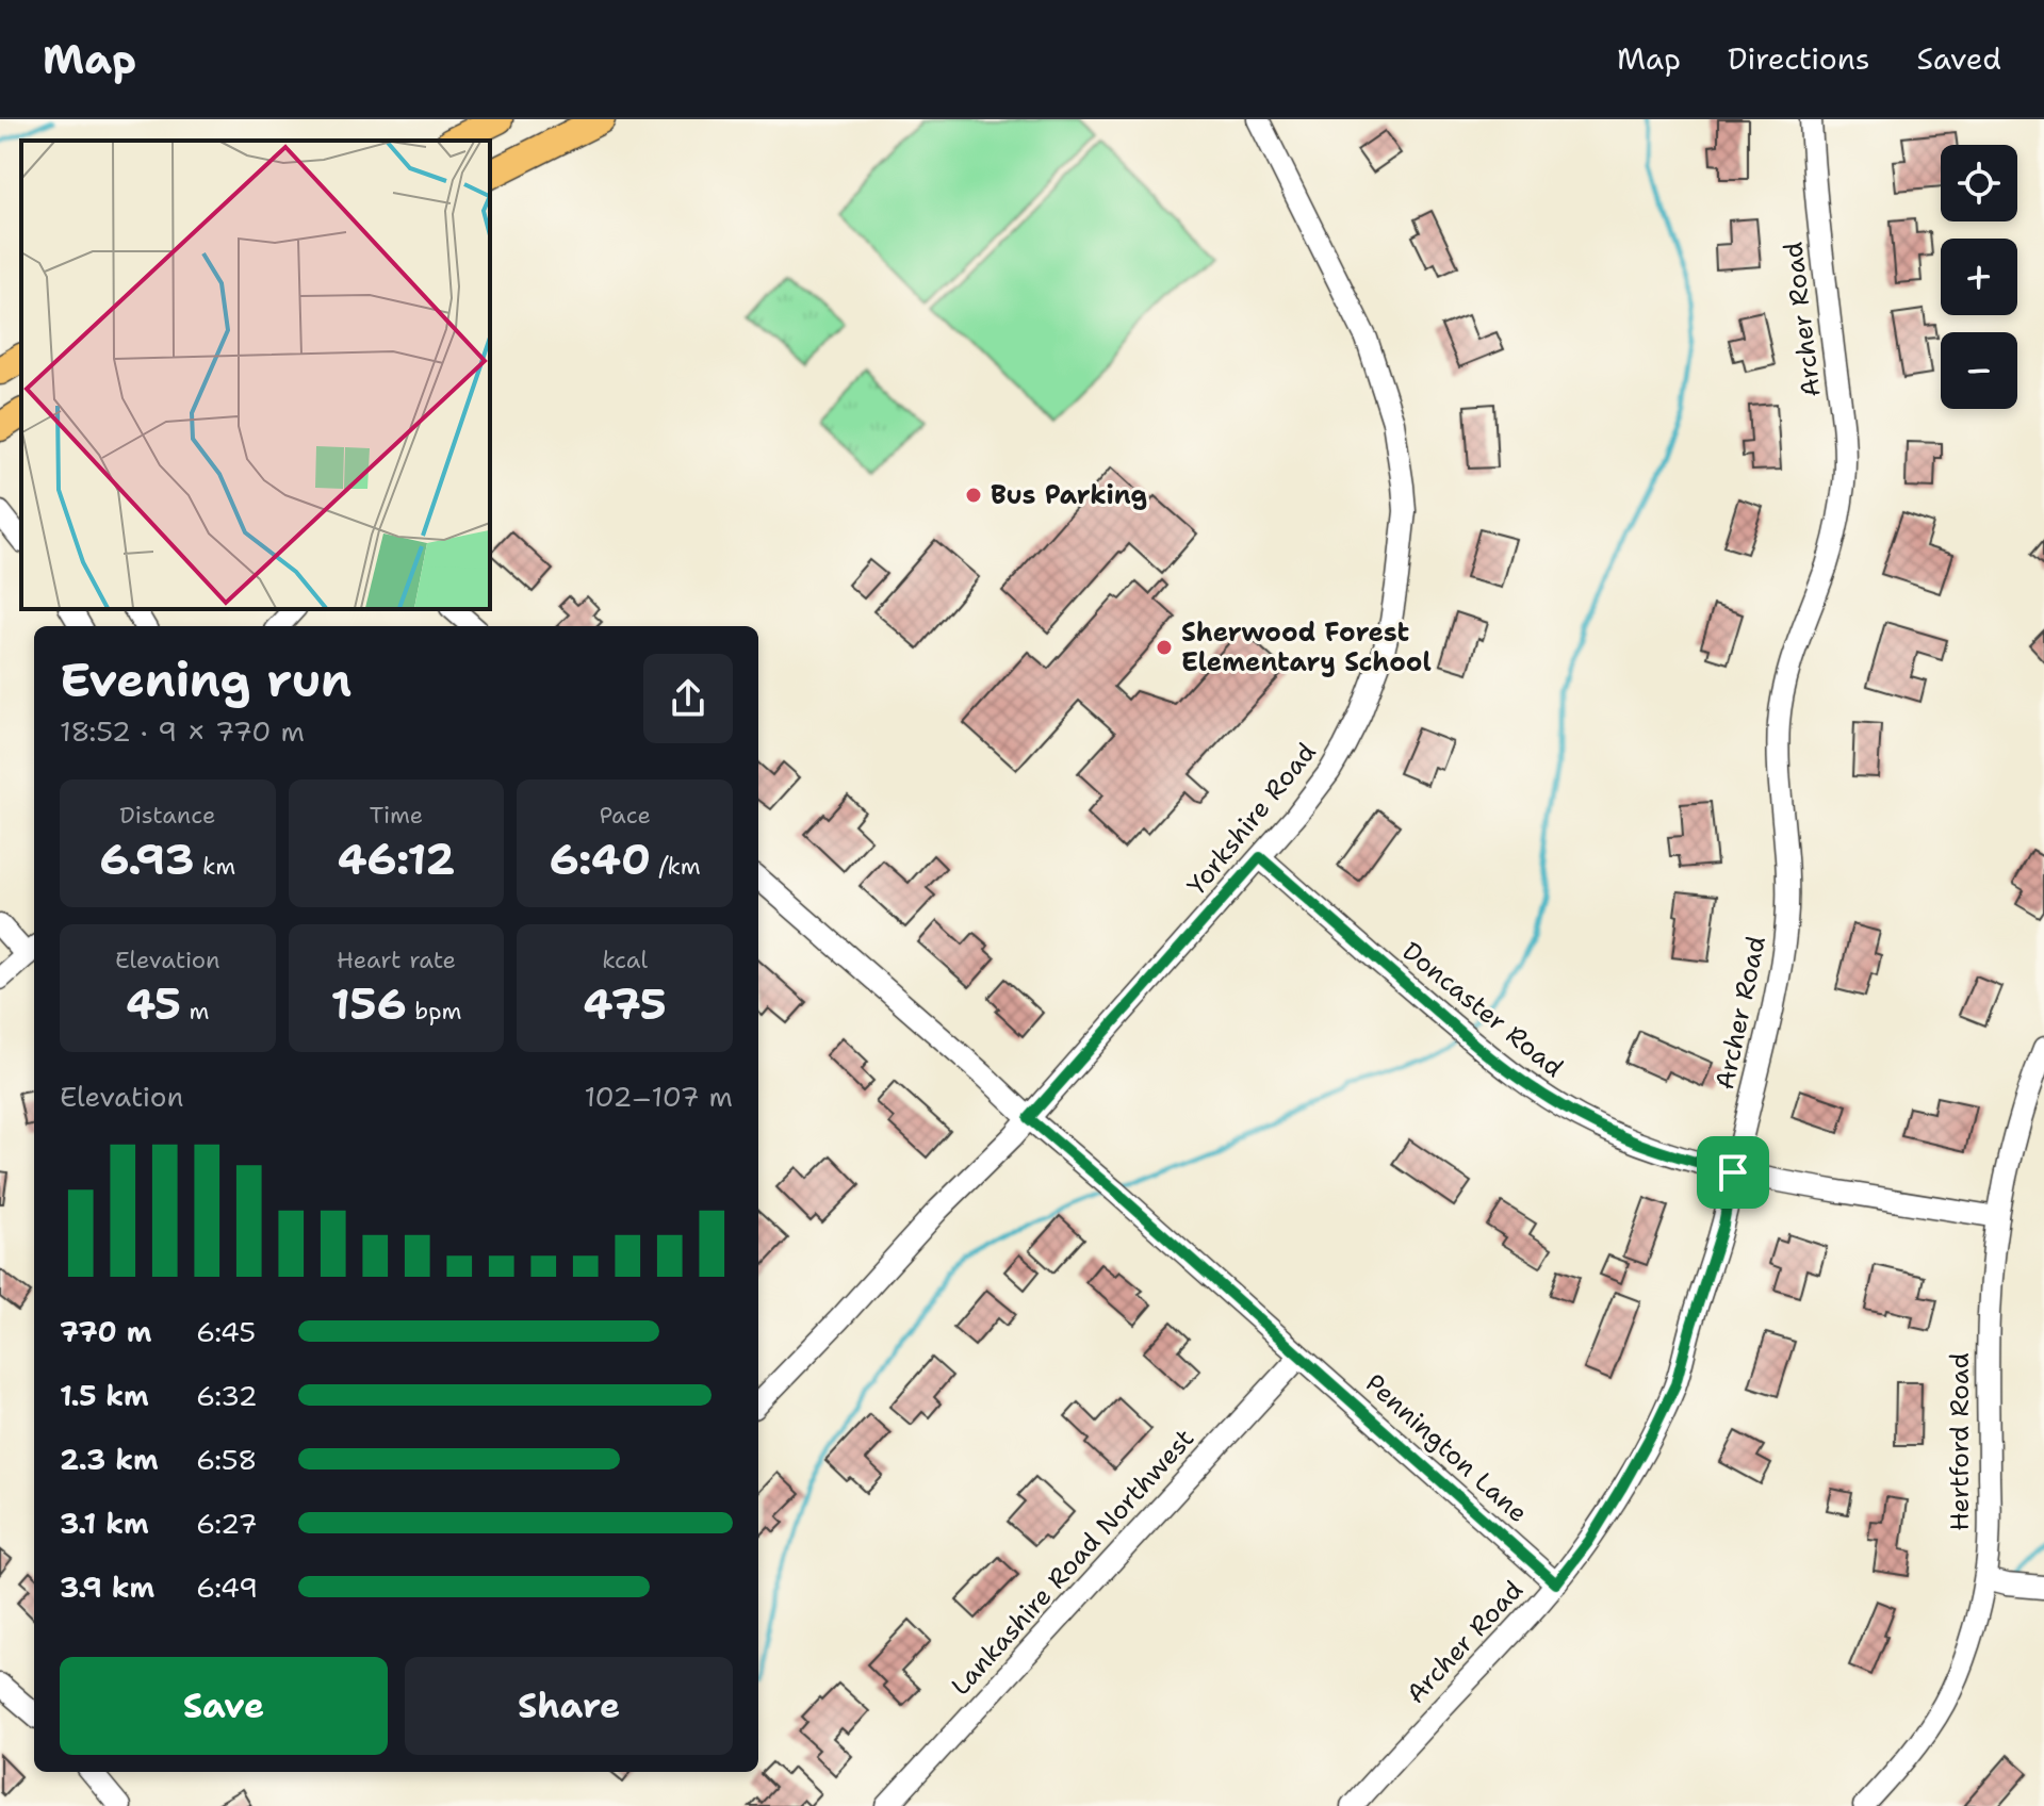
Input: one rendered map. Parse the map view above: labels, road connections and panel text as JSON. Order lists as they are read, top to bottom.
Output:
{
  "streets": {
    "street": [
      "Archer Road",
      "Yorkshire Road",
      "Doncaster Road",
      "Hertford Road",
      "Pennington Lane",
      "Lankashire Road Northwest"
    ]
  },
  "crossings": [
    ["Archer Road", "Doncaster Road"],
    ["Archer Road", "Pennington Lane"],
    ["Yorkshire Road", "Doncaster Road"],
    ["Yorkshire Road", "Pennington Lane"],
    ["Doncaster Road", "Hertford Road"],
    ["Pennington Lane", "Lankashire Road Northwest"]
  ],
  "places": ["Bus Parking", "Sherwood Forest Elementary School"],
  "page": {
    "header": "Map",
    "nav": ["Map", "Directions", "Saved"],
    "map_buttons": ["+", "−"],
    "heading": ["Evening run", "18:52 · 9 × 770 m"],
    "stats": [
      ["Distance", "6.93 km"],
      ["Time", "46:12"],
      ["Pace", "6:40 /km"],
      ["Elevation", "45 m"],
      ["Heart rate", "156 bpm"],
      ["kcal", "475"]
    ],
    "chart": ["Elevation", "102–107 m"],
    "list": [
      {
        "name": "770 m",
        "note": "6:45"
      },
      {
        "name": "1.5 km",
        "note": "6:32"
      },
      {
        "name": "2.3 km",
        "note": "6:58"
      },
      {
        "name": "3.1 km",
        "note": "6:27"
      },
      {
        "name": "3.9 km",
        "note": "6:49"
      }
    ],
    "buttons": ["Save", "Share"]
  }
}
